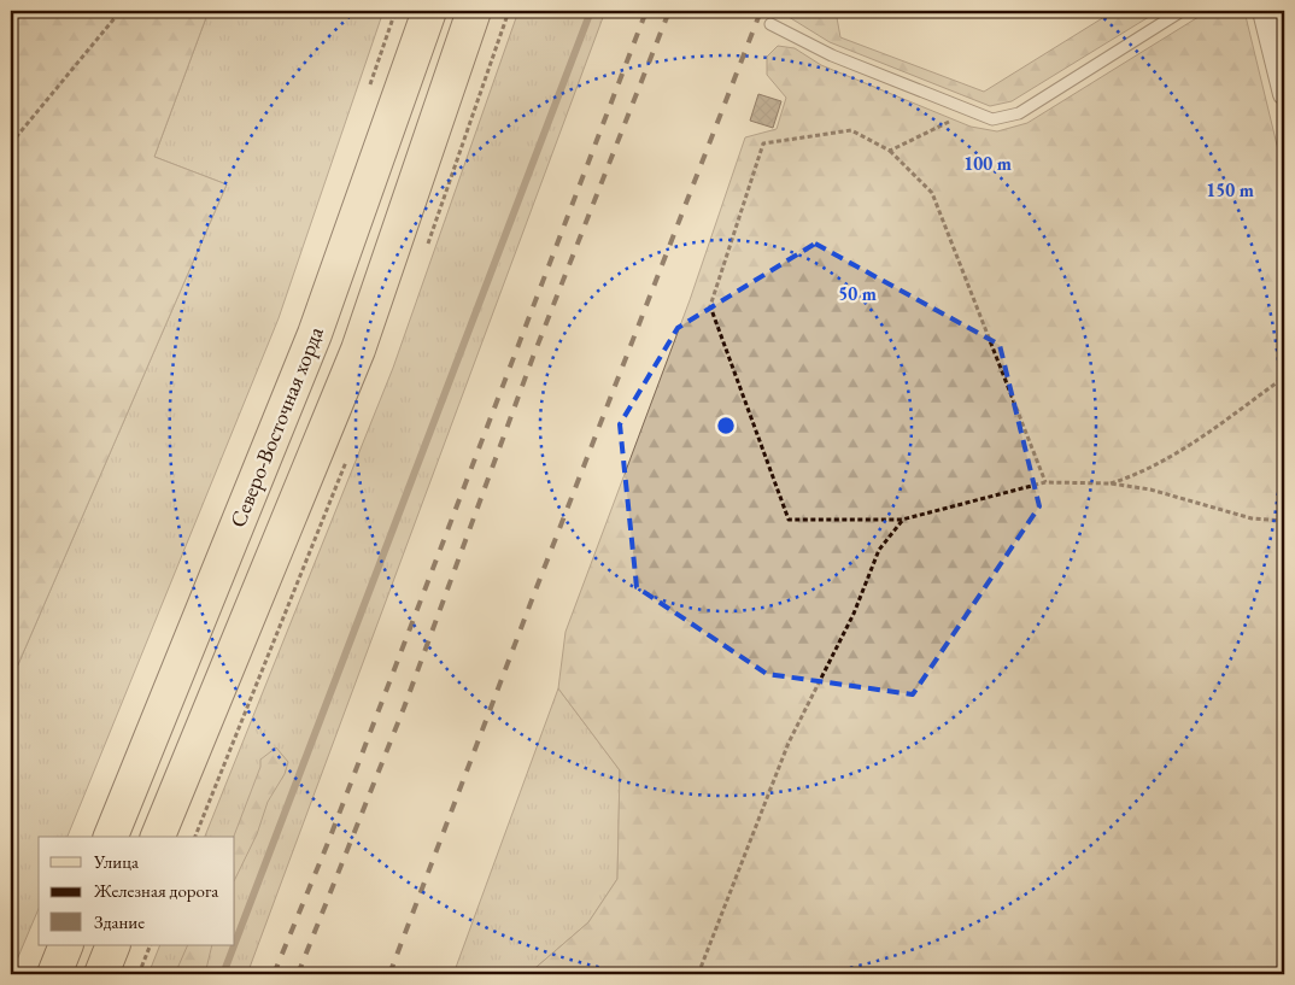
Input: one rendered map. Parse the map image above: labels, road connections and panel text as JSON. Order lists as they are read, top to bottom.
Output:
{
  "streets": {
    "main road": ["Северо-Восточная хорда"]
  },
  "legend": ["Улица", "Железная дорога", "Здание"],
  "rings": ["100 m", "150 m", "50 m"]
}
